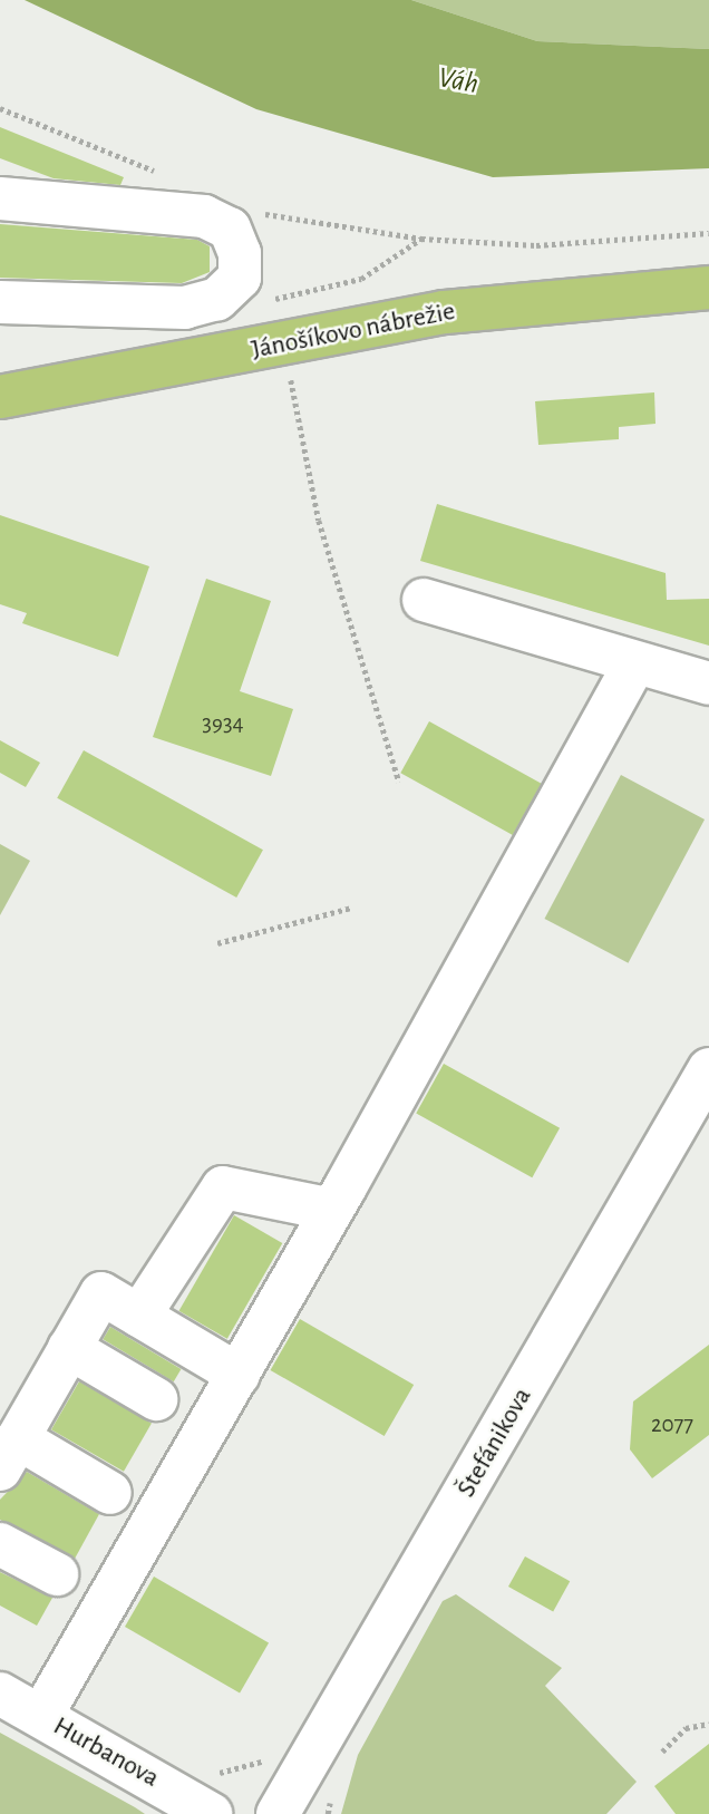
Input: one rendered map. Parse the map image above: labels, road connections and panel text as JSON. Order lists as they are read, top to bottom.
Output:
{
  "streets": {
    "main road": ["Jánošíkovo nábrežie"],
    "street": ["Štefánikova", "Hurbanova"]
  },
  "water": ["Váh"],
  "house_numbers": ["3934", "2077"]
}
